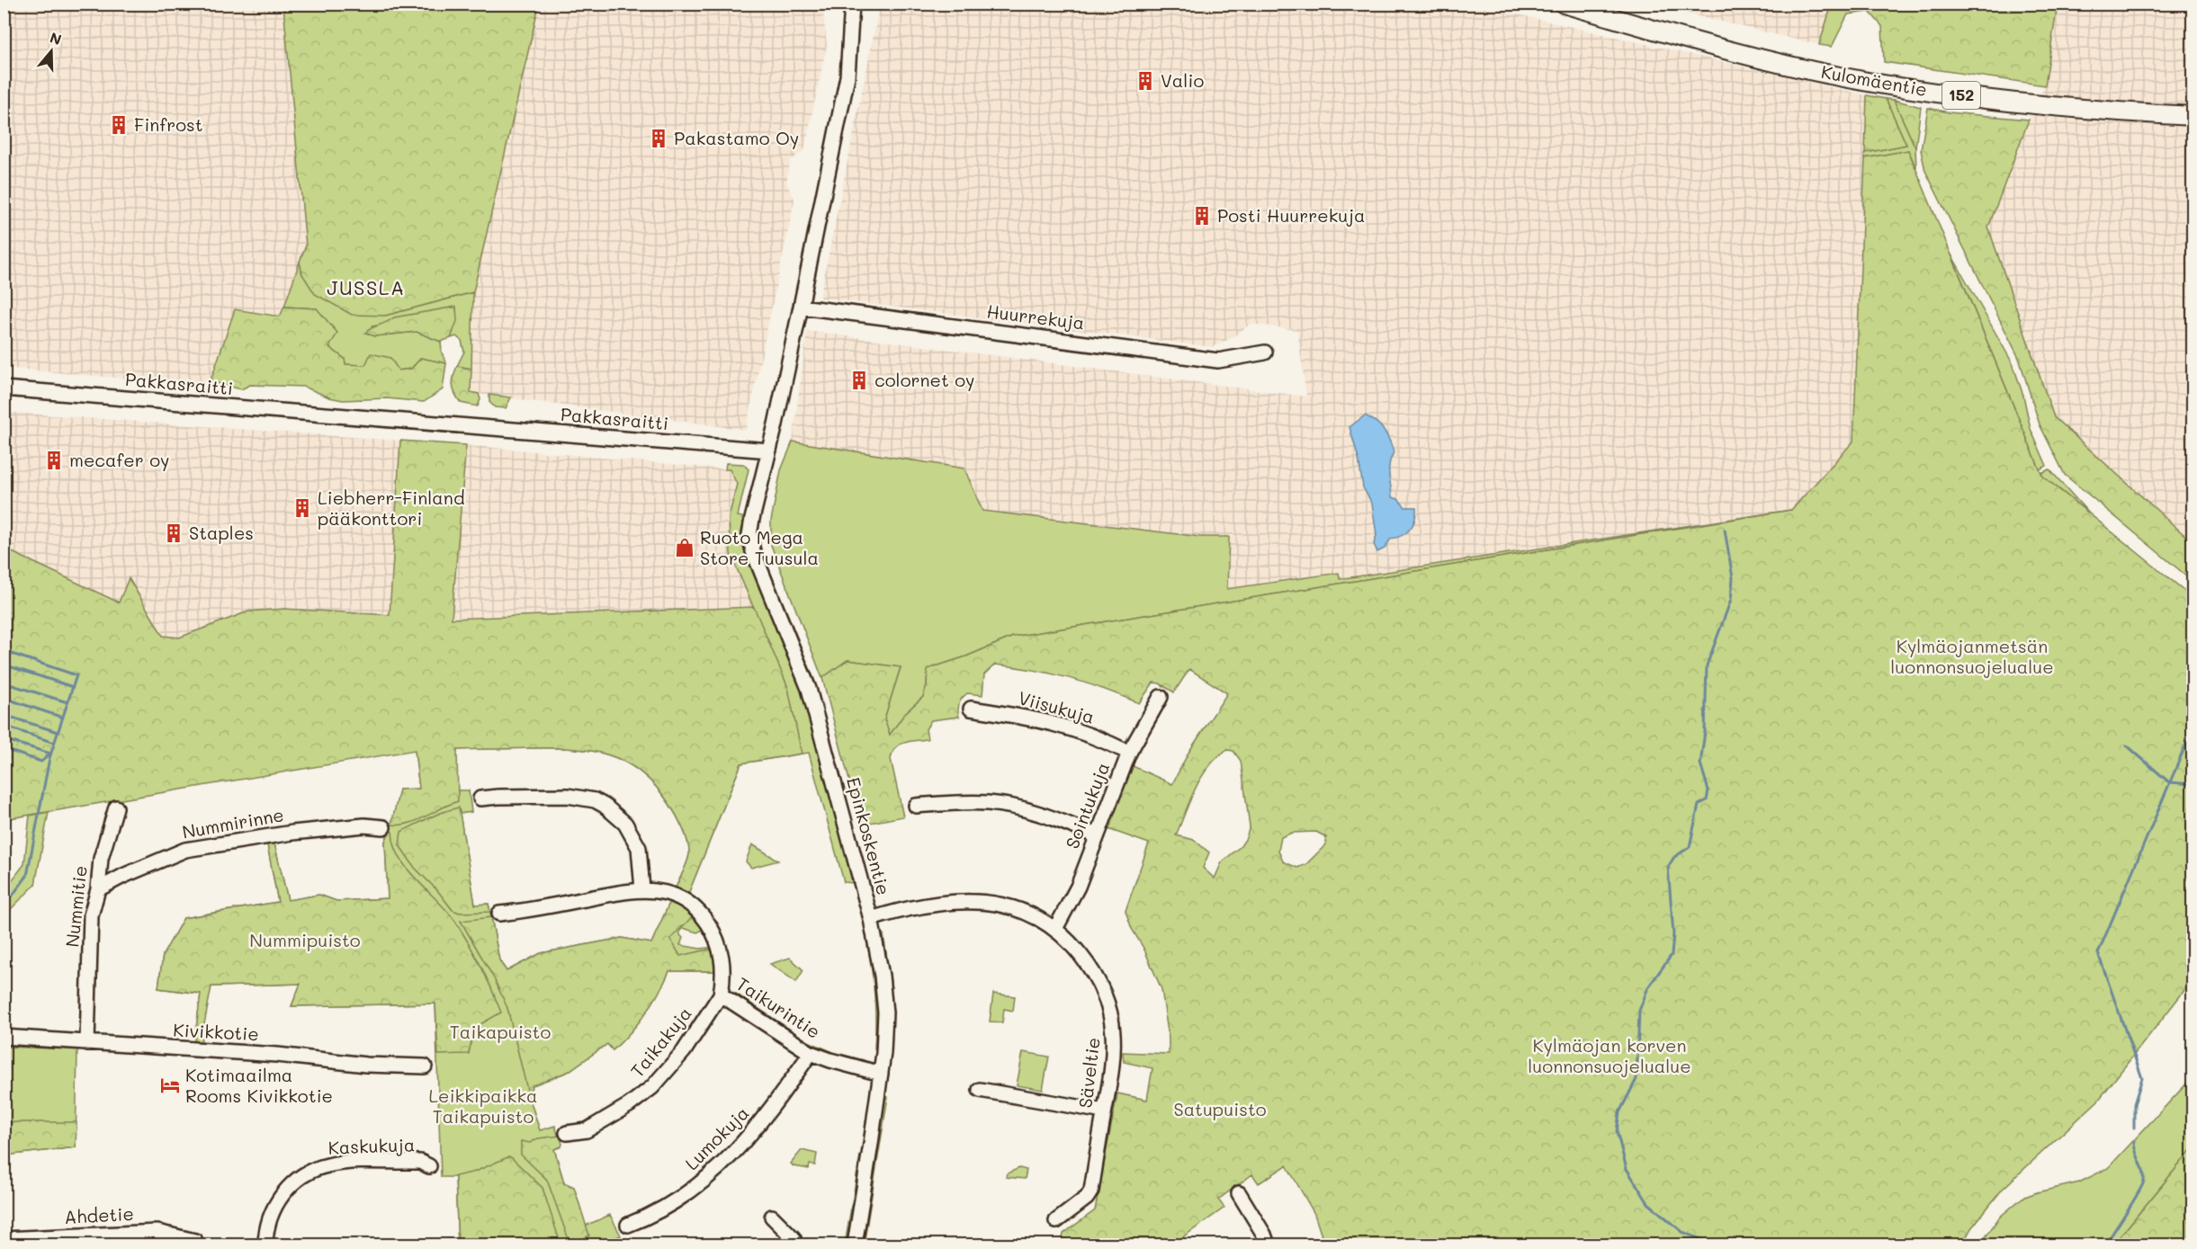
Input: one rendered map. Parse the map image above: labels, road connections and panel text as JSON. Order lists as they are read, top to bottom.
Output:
{
  "streets": {
    "main road": ["Kulomäentie", "152"],
    "street": [
      "Huurrekuja",
      "Pakkasraitti",
      "Viisukuja",
      "Sointukuja",
      "Nummirinne",
      "Epinkoskentie",
      "Nummitie",
      "Taikurintie",
      "Kivikkotie",
      "Taikakuja",
      "Säveltie",
      "Lumokuja",
      "Kaskukuja",
      "Ahdetie"
    ]
  },
  "crossings": [
    ["Pakkasraitti", "Epinkoskentie"],
    ["Viisukuja", "Sointukuja"],
    ["Sointukuja", "Säveltie"],
    ["Nummirinne", "Nummitie"],
    ["Epinkoskentie", "Taikurintie"],
    ["Epinkoskentie", "Säveltie"],
    ["Nummitie", "Kivikkotie"],
    ["Taikurintie", "Taikakuja"],
    ["Taikurintie", "Lumokuja"]
  ],
  "districts": ["JUSSLA"],
  "parks": [
    "Kylmäojanmetsän luonnonsuojelualue",
    "Nummipuisto",
    "Taikapuisto",
    "Kylmäojan korven luonnonsuojelualue",
    "Leikkipaikka Taikapuisto",
    "Satupuisto"
  ],
  "places": {
    "building": [
      "Valio",
      "Finfrost",
      "Pakastamo Oy",
      "Posti Huurrekuja",
      "colornet oy",
      "mecafer oy",
      "Liebherr-Finland pääkonttori",
      "Staples"
    ],
    "shop": ["Ruoto Mega Store Tuusula"],
    "hotel": ["Kotimaailma Rooms Kivikkotie"]
  },
  "north": "top"
}
